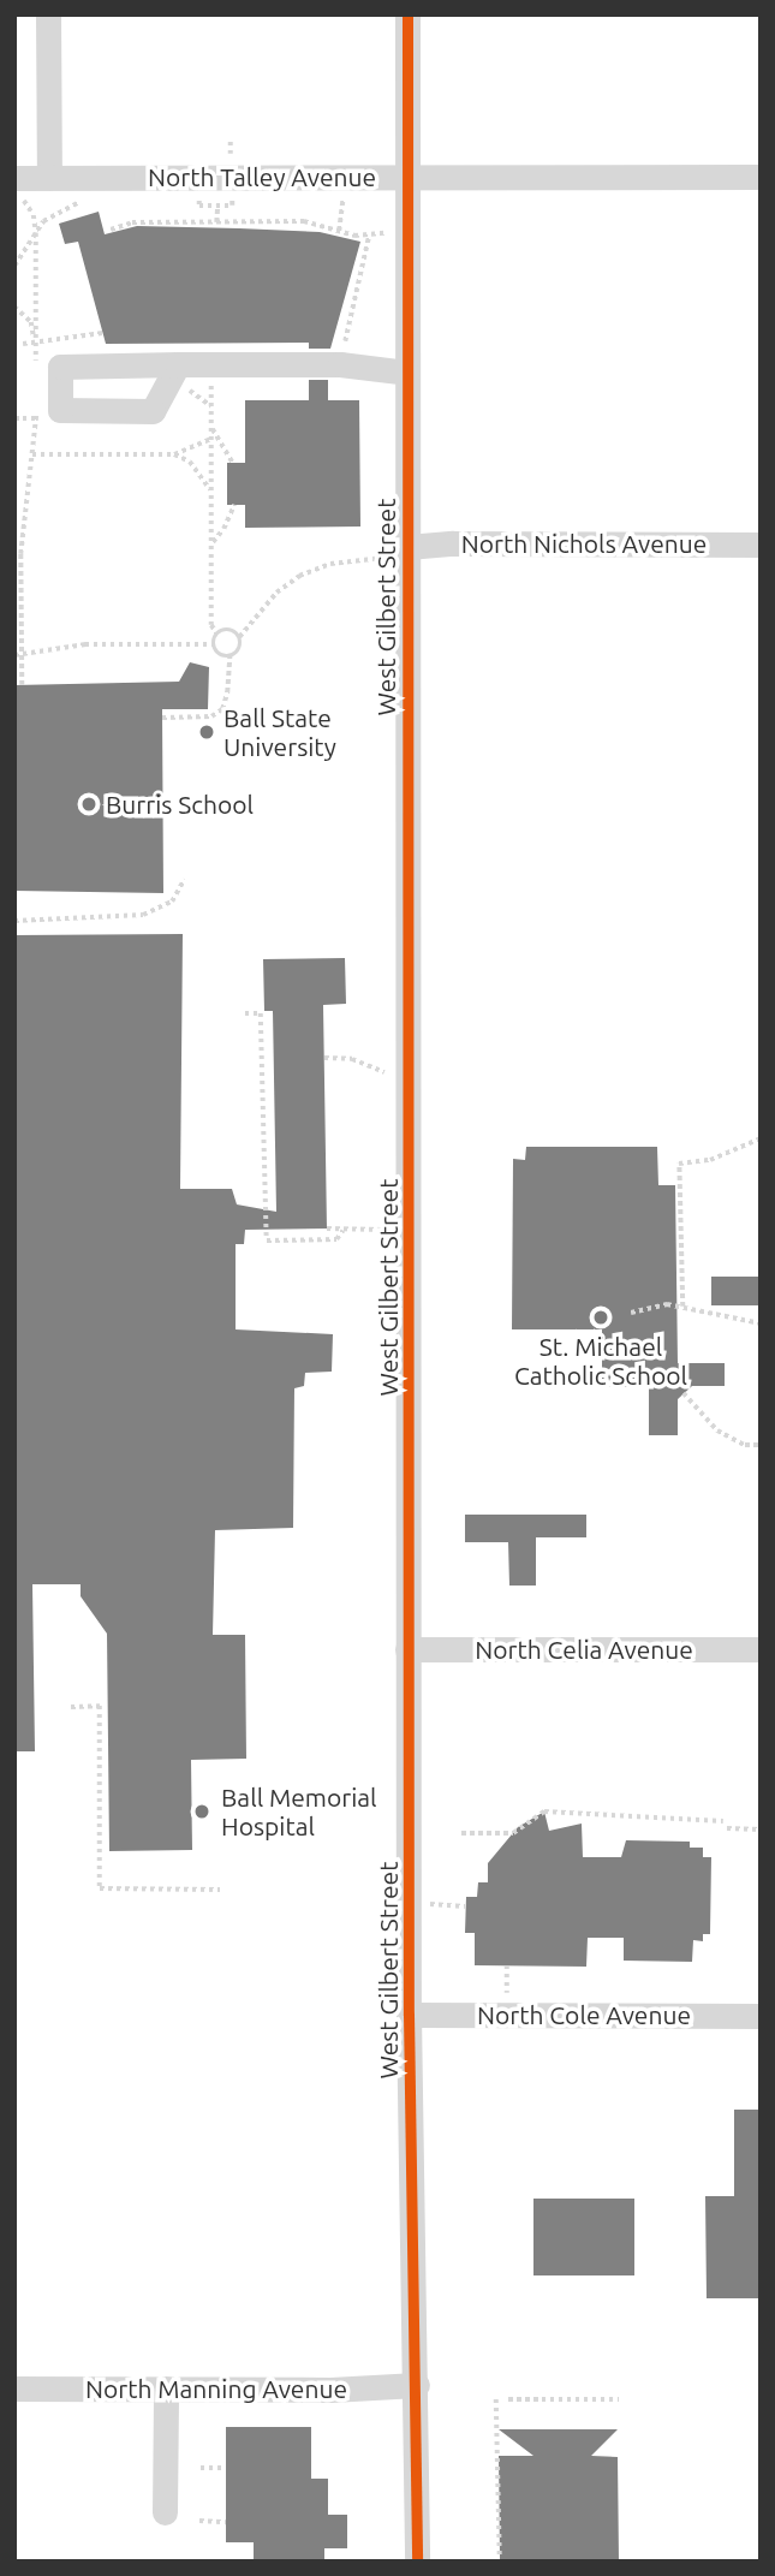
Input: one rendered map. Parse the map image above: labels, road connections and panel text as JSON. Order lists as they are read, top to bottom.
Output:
{
  "streets": {
    "street": [
      "North Talley Avenue",
      "North Nichols Avenue",
      "West Gilbert Street",
      "North Celia Avenue",
      "North Cole Avenue",
      "North Manning Avenue"
    ]
  },
  "crossings": [
    ["North Talley Avenue", "West Gilbert Street"],
    ["North Nichols Avenue", "West Gilbert Street"],
    ["West Gilbert Street", "North Celia Avenue"],
    ["West Gilbert Street", "North Cole Avenue"],
    ["West Gilbert Street", "North Manning Avenue"]
  ],
  "places": [
    "Ball State University",
    "Burris School",
    "St. Michael Catholic School",
    "Ball Memorial Hospital"
  ]
}
